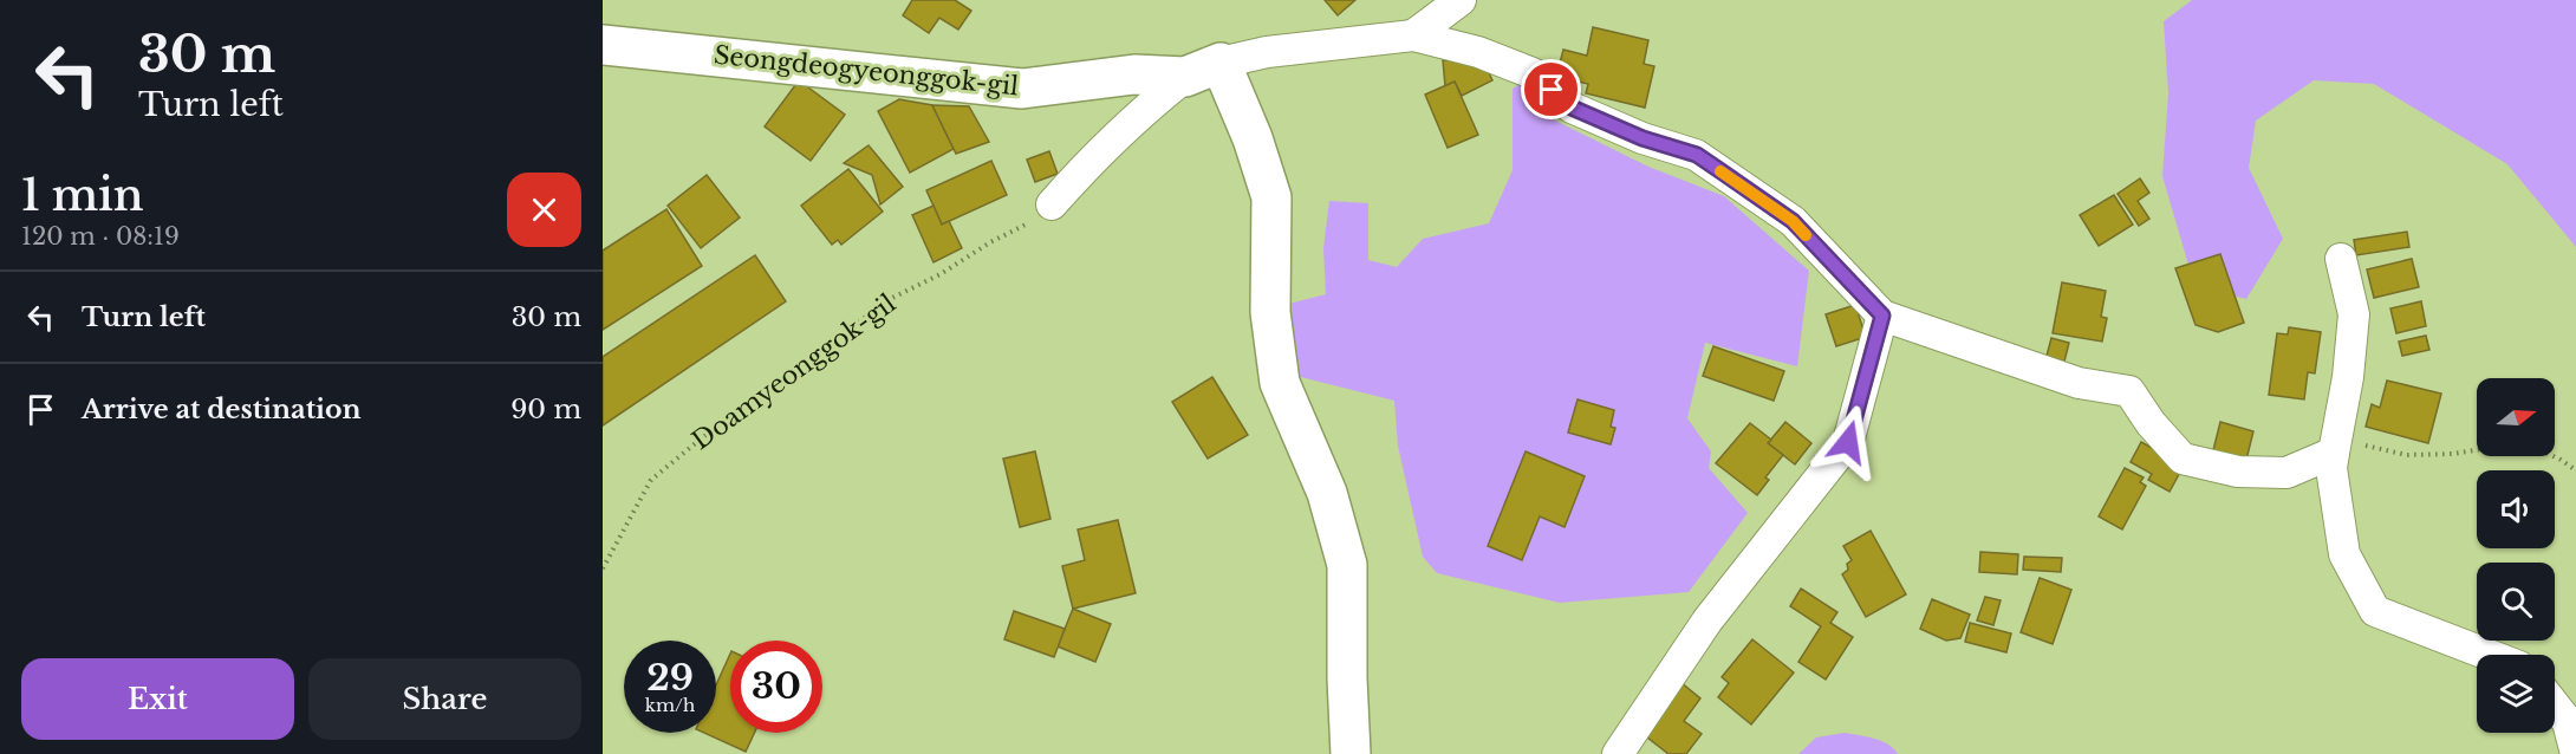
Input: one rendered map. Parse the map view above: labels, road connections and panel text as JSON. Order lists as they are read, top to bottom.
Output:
{
  "streets": {
    "main road": ["Seongdeogyeonggok-gil"],
    "path": ["Doamyeonggok-gil"]
  },
  "north": "right",
  "page": {
    "turn": ["30 m", "Turn left"],
    "heading": ["1 min", "120 m · 08:19"],
    "list": [
      {
        "name": "Turn left",
        "value": "30 m"
      },
      {
        "name": "Arrive at destination",
        "value": "90 m"
      }
    ],
    "speed": "29 km/h",
    "limit": "30",
    "buttons": ["Exit", "Share"]
  }
}
